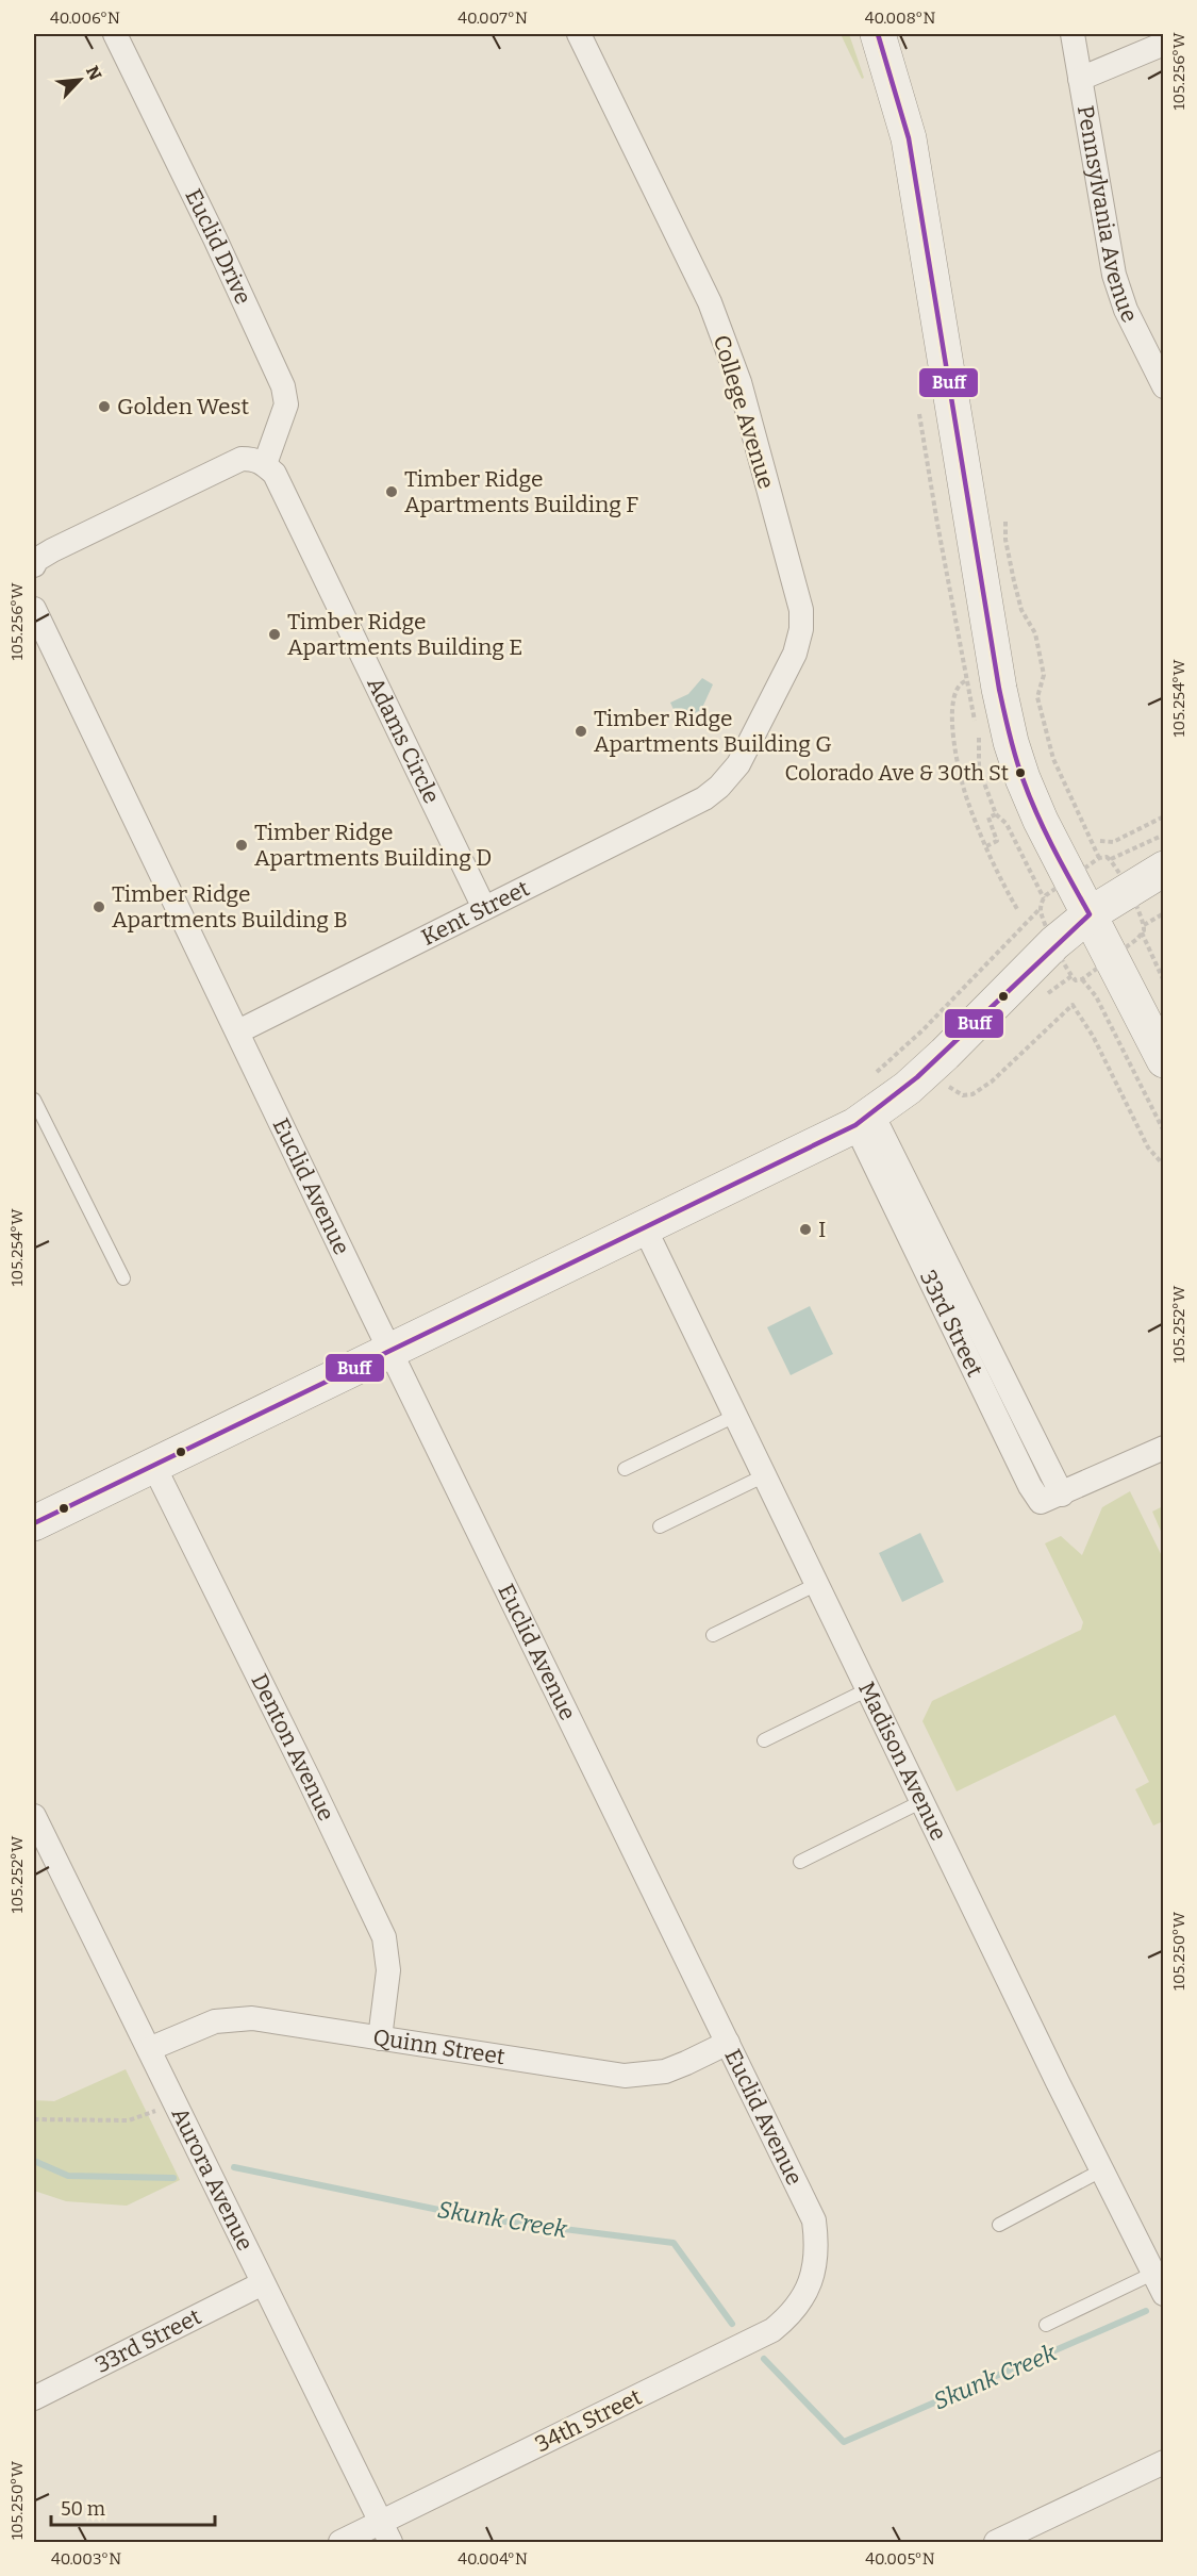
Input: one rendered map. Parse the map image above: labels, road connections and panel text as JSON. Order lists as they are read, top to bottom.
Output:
{
  "streets": {
    "street": [
      "Pennsylvania Avenue",
      "Euclid Drive",
      "College Avenue",
      "Adams Circle",
      "Kent Street",
      "Euclid Avenue",
      "33rd Street",
      "Denton Avenue",
      "Madison Avenue",
      "Quinn Street",
      "Aurora Avenue",
      "34th Street"
    ]
  },
  "crossings": [
    ["Euclid Drive", "Adams Circle"],
    ["College Avenue", "Kent Street"],
    ["Adams Circle", "Kent Street"],
    ["Kent Street", "Euclid Avenue"],
    ["Euclid Avenue", "Quinn Street"],
    ["Euclid Avenue", "34th Street"],
    ["33rd Street", "Aurora Avenue"],
    ["Denton Avenue", "Quinn Street"],
    ["Quinn Street", "Aurora Avenue"],
    ["Aurora Avenue", "34th Street"]
  ],
  "water": ["Skunk Creek"],
  "places": [
    "Golden West",
    "Timber Ridge Apartments Building F",
    "Timber Ridge Apartments Building E",
    "Timber Ridge Apartments Building G",
    "Colorado Ave & 30th St",
    "Timber Ridge Apartments Building D",
    "Timber Ridge Apartments Building B",
    "I"
  ],
  "lines": ["transit line Buff"],
  "scale_bar": "50 m",
  "north": "top right",
  "coordinates": [
    "40.006°N",
    "40.007°N",
    "40.008°N",
    "105.256°W",
    "105.254°W",
    "105.252°W",
    "105.250°W",
    "40.003°N",
    "40.004°N",
    "40.005°N"
  ]
}
